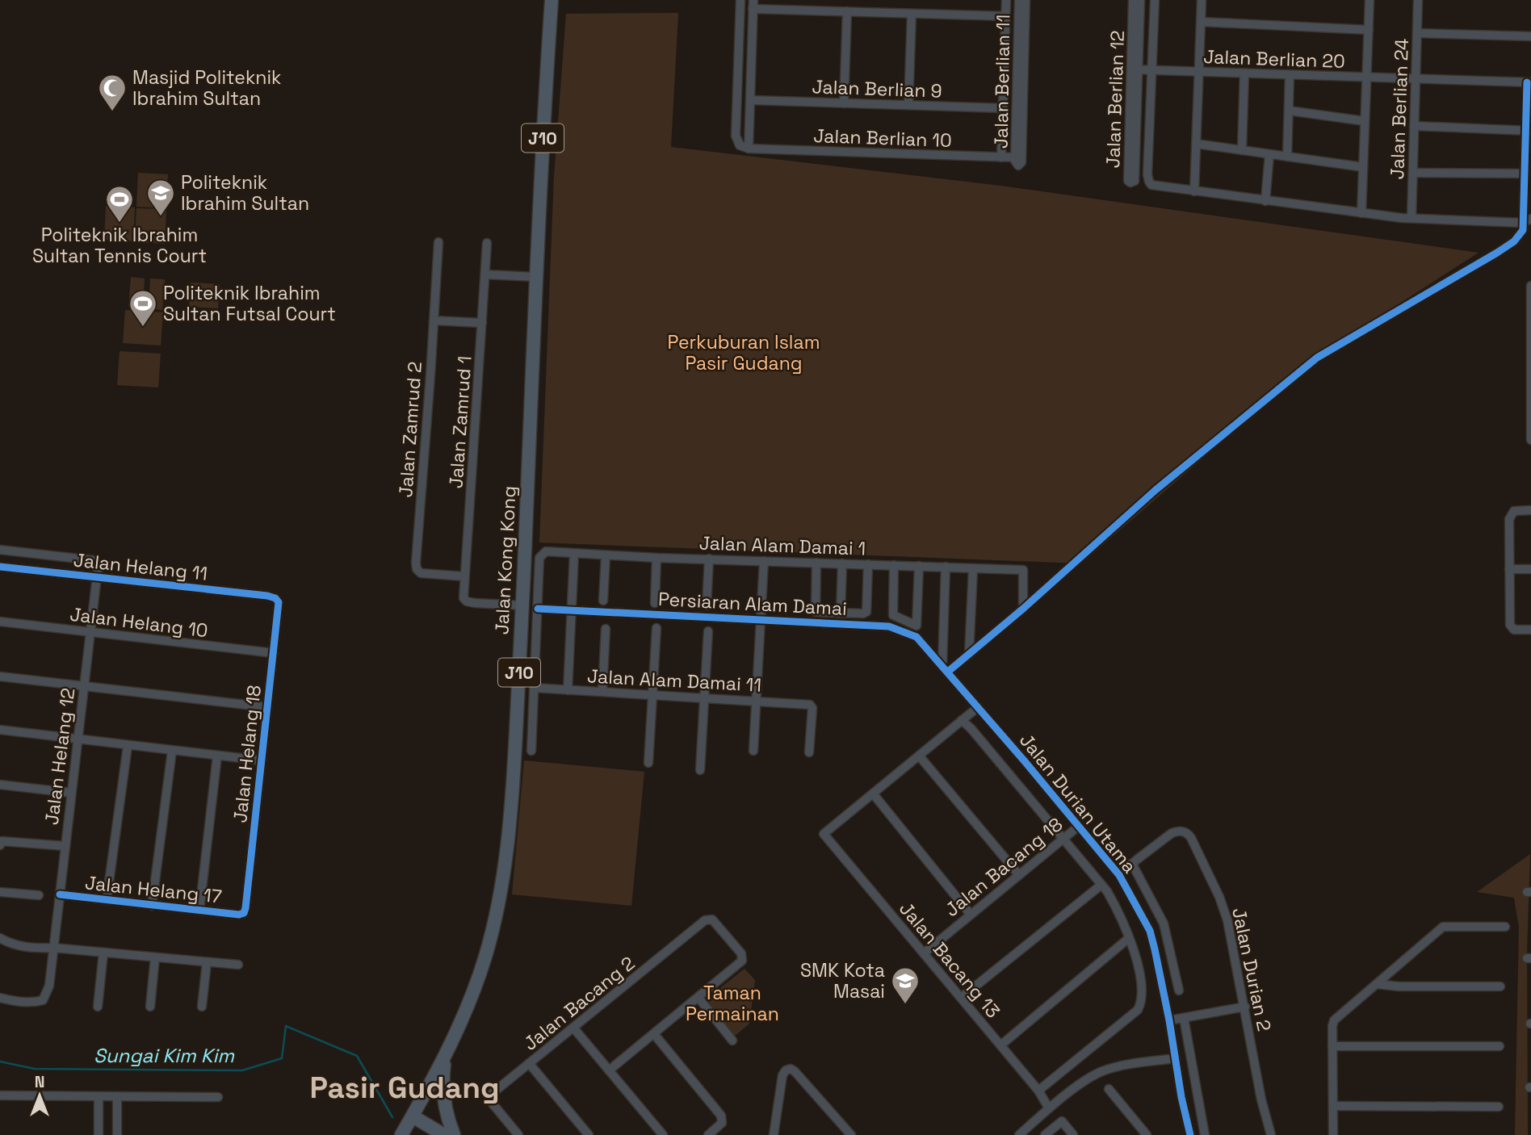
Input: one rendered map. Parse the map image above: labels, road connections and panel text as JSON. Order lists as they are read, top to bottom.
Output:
{
  "streets": {
    "main road": ["J10", "Jalan Kong Kong"],
    "street": [
      "Jalan Berlian 20",
      "Jalan Berlian 11",
      "Jalan Berlian 9",
      "Jalan Berlian 12",
      "Jalan Berlian 24",
      "Jalan Berlian 10",
      "Jalan Zamrud 1",
      "Jalan Zamrud 2",
      "Jalan Alam Damai 1",
      "Jalan Helang 11",
      "Persiaran Alam Damai",
      "Jalan Helang 10",
      "Jalan Alam Damai 11",
      "Jalan Helang 18",
      "Jalan Helang 12",
      "Jalan Durian Utama",
      "Jalan Bacang 18",
      "Jalan Helang 17",
      "Jalan Bacang 13",
      "Jalan Durian 2",
      "Jalan Bacang 2"
    ]
  },
  "crossings": [
    ["Jalan Berlian 20", "Jalan Berlian 12"],
    ["Jalan Berlian 20", "Jalan Berlian 24"],
    ["Jalan Berlian 11", "Jalan Berlian 10"],
    ["Jalan Zamrud 1", "Jalan Zamrud 2"],
    ["Jalan Zamrud 1", "Jalan Kong Kong"],
    ["Jalan Alam Damai 1", "Persiaran Alam Damai"],
    ["Jalan Helang 11", "Jalan Helang 18"],
    ["Jalan Helang 11", "Jalan Helang 12"],
    ["Persiaran Alam Damai", "Jalan Durian Utama"],
    ["Jalan Helang 10", "Jalan Helang 18"],
    ["Jalan Helang 10", "Jalan Helang 12"],
    ["Jalan Helang 18", "Jalan Helang 17"],
    ["Jalan Helang 12", "Jalan Helang 17"],
    ["Jalan Durian Utama", "Jalan Bacang 18"],
    ["Jalan Durian Utama", "Jalan Durian 2"],
    ["Jalan Bacang 18", "Jalan Bacang 13"]
  ],
  "districts": ["Pasir Gudang"],
  "water": ["Sungai Kim Kim"],
  "parks": ["Perkuburan Islam Pasir Gudang", "Taman Permainan"],
  "places": {
    "mosque": ["Masjid Politeknik Ibrahim Sultan"],
    "school or university": ["Politeknik Ibrahim Sultan", "SMK Kota Masai"],
    "sports": ["Politeknik Ibrahim Sultan Tennis Court", "Politeknik Ibrahim Sultan Futsal Court"]
  },
  "north": "top"
}
